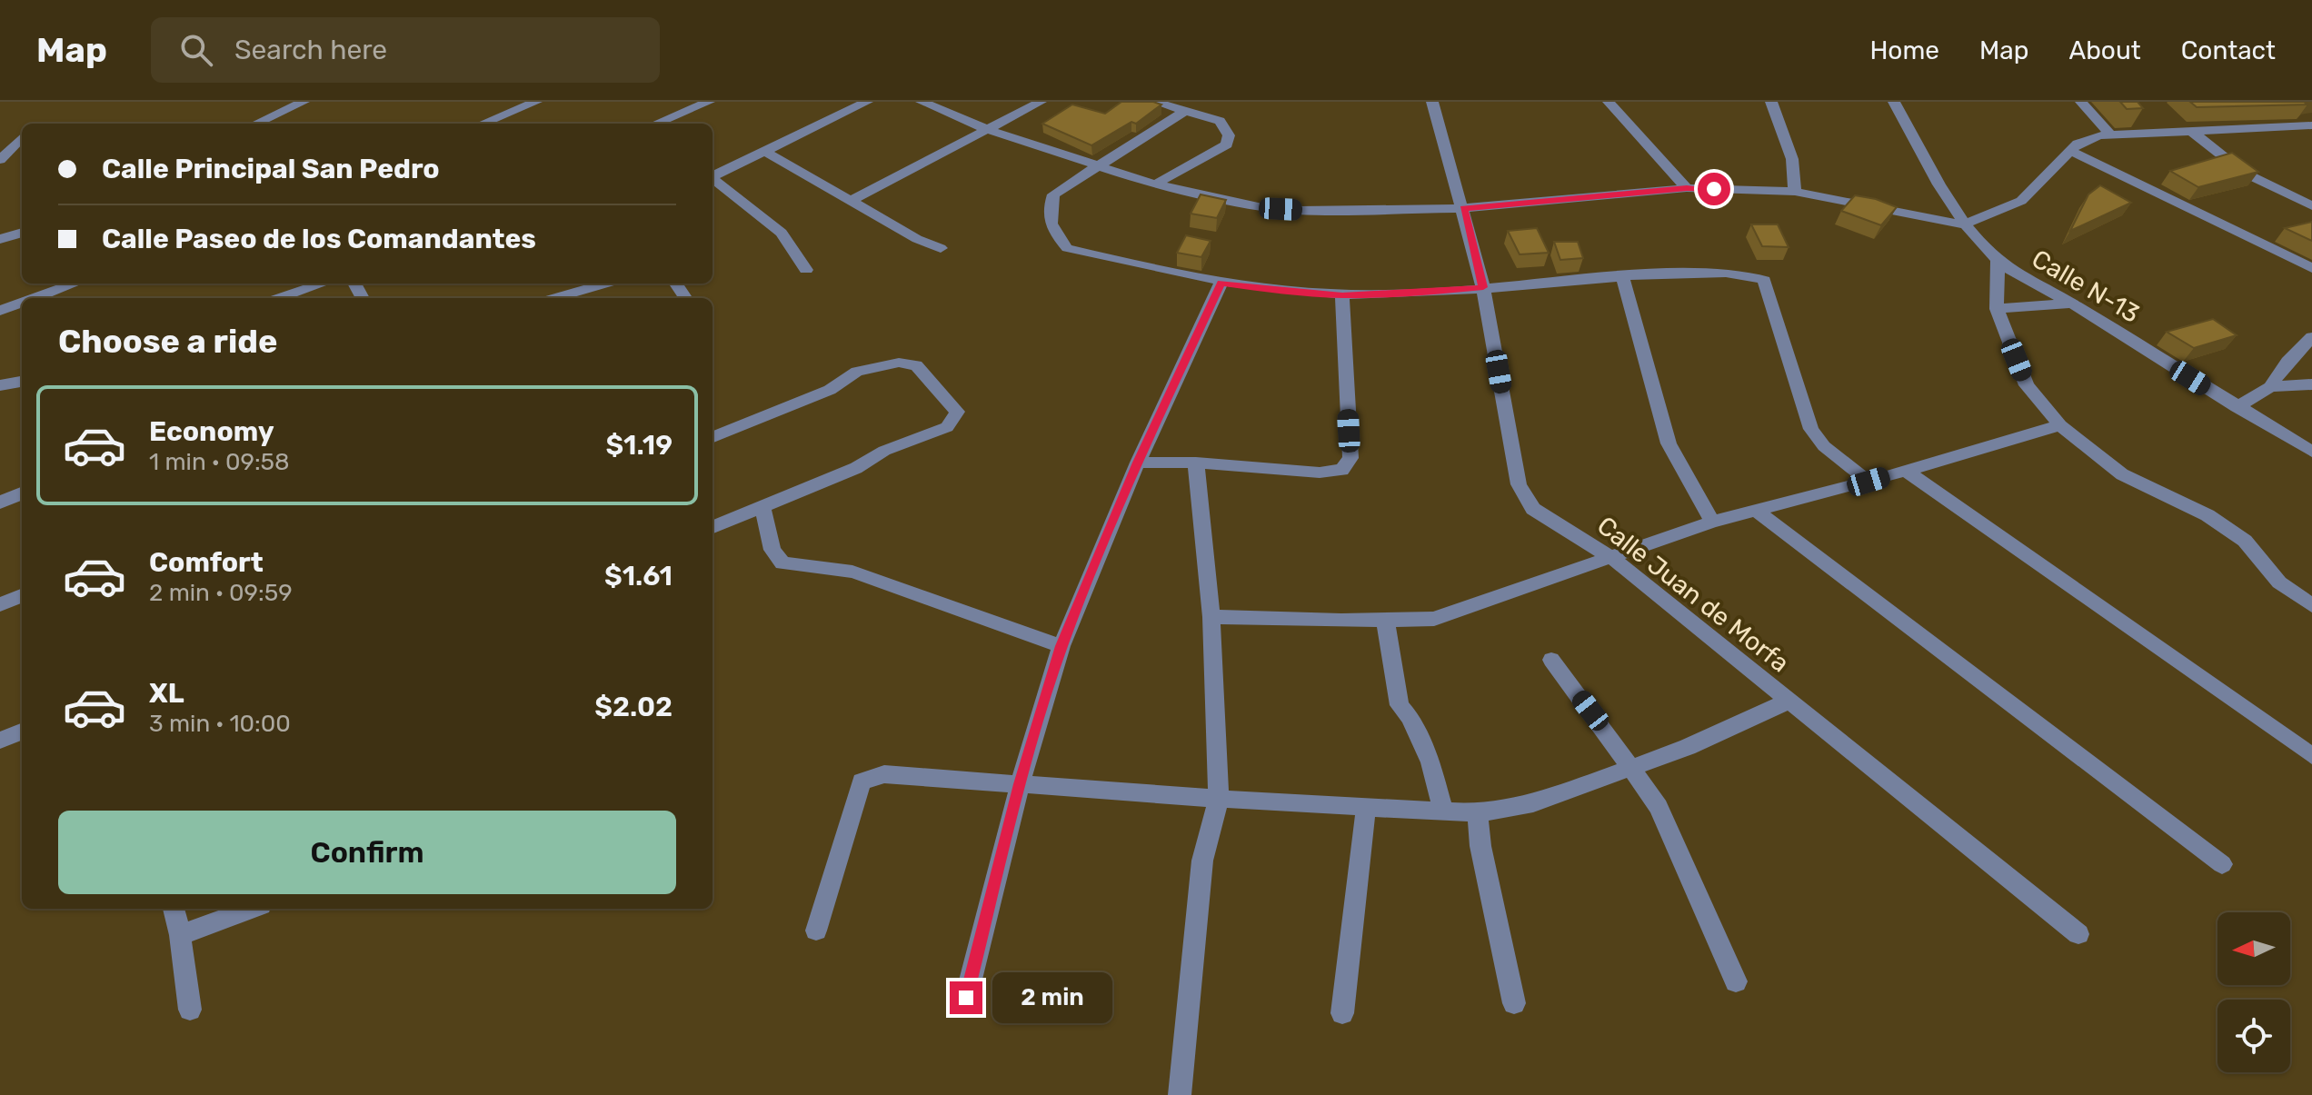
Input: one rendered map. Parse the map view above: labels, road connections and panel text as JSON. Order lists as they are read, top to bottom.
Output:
{
  "streets": {
    "street": ["Calle N-13", "Calle Juan de Morfa"]
  },
  "north": "left",
  "page": {
    "header": "Map",
    "search": "Search here",
    "nav": [
      "Home",
      "Map",
      "About",
      "Contact"
    ],
    "banner": ["Calle Principal San Pedro", "Calle Paseo de los Comandantes"],
    "heading": "Choose a ride",
    "list": [
      {
        "name": "Economy",
        "note": "1 min · 09:58",
        "value": "$1.19"
      },
      {
        "name": "Comfort",
        "note": "2 min · 09:59",
        "value": "$1.61"
      },
      {
        "name": "XL",
        "note": "3 min · 10:00",
        "value": "$2.02"
      }
    ],
    "buttons": "Confirm",
    "bubble": "2 min"
  }
}
